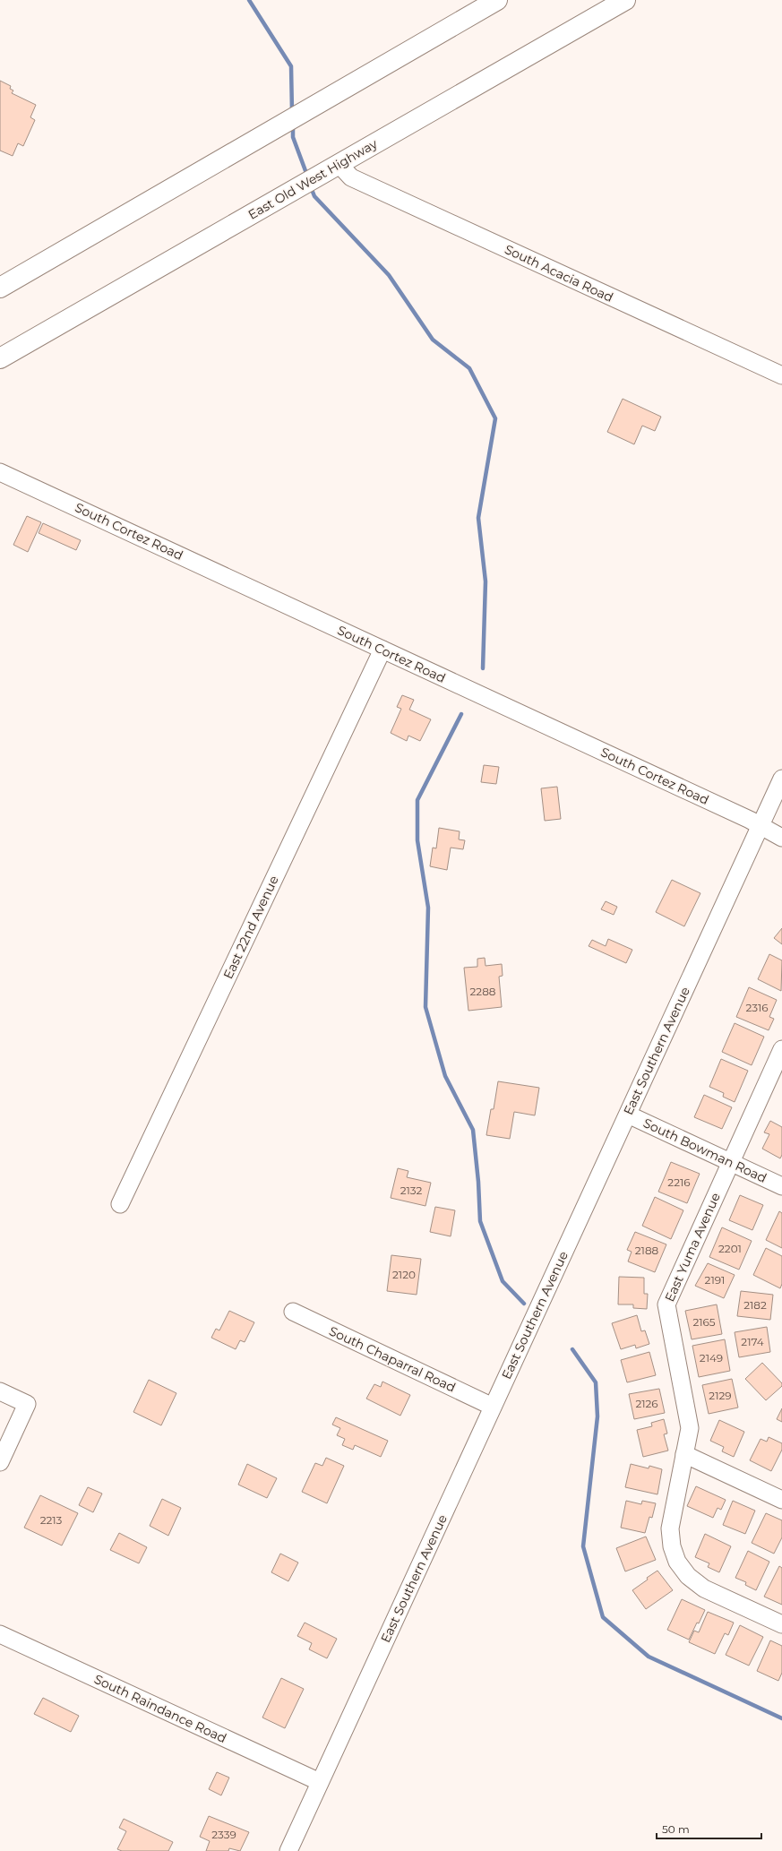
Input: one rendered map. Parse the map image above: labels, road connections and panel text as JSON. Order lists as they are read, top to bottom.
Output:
{
  "streets": {
    "main road": ["East Old West Highway"],
    "street": [
      "South Acacia Road",
      "South Cortez Road",
      "East 22nd Avenue",
      "East Southern Avenue",
      "South Bowman Road",
      "East Yuma Avenue",
      "South Chaparral Road",
      "South Raindance Road"
    ]
  },
  "crossings": [
    ["East Old West Highway", "South Acacia Road"],
    ["South Cortez Road", "East 22nd Avenue"],
    ["South Cortez Road", "East Southern Avenue"],
    ["East Southern Avenue", "South Bowman Road"],
    ["East Southern Avenue", "South Chaparral Road"],
    ["East Southern Avenue", "South Raindance Road"],
    ["South Bowman Road", "East Yuma Avenue"]
  ],
  "house_numbers": [
    "2288",
    "2316",
    "2216",
    "2132",
    "2201",
    "2188",
    "2120",
    "2191",
    "2182",
    "2165",
    "2174",
    "2149",
    "2129",
    "2126",
    "2213",
    "2339"
  ],
  "scale_bar": "50 m"
}
